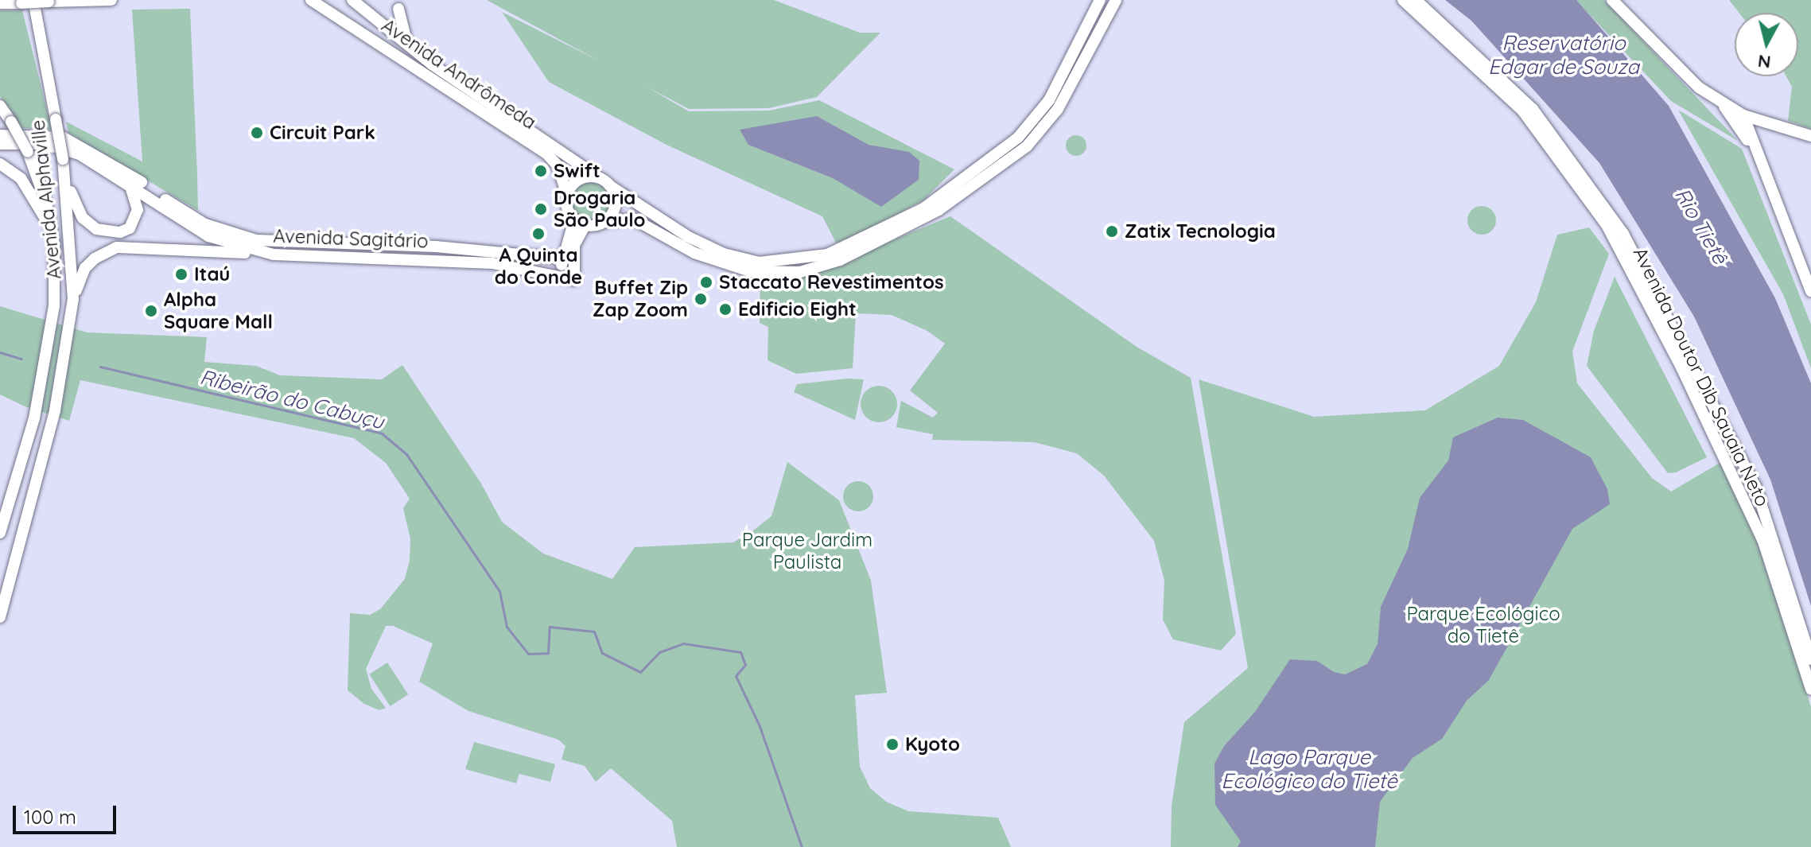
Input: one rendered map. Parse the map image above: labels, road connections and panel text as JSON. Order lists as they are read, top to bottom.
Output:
{
  "streets": {
    "main road": [
      "Avenida Andrômeda",
      "Avenida Alphaville",
      "Avenida Sagitário",
      "Avenida Doutor Dib Sauaia Neto"
    ]
  },
  "crossings": [
    ["Avenida Andrômeda", "Avenida Sagitário"]
  ],
  "water": [
    "Reservatório Edgar de Souza",
    "Rio Tietê",
    "Ribeirão do Cabuçu",
    "Lago Parque Ecológico do Tietê"
  ],
  "parks": ["Parque Jardim Paulista", "Parque Ecológico do Tietê"],
  "places": [
    "Circuit Park",
    "Swift",
    "Drogaria São Paulo",
    "Zatix Tecnologia",
    "A Quinta do Conde",
    "Itaú",
    "Staccato Revestimentos",
    "Buffet Zip Zap Zoom",
    "Edificio Eight",
    "Alpha Square Mall",
    "Kyoto"
  ],
  "scale_bar": "100 m",
  "north": "bottom"
}
